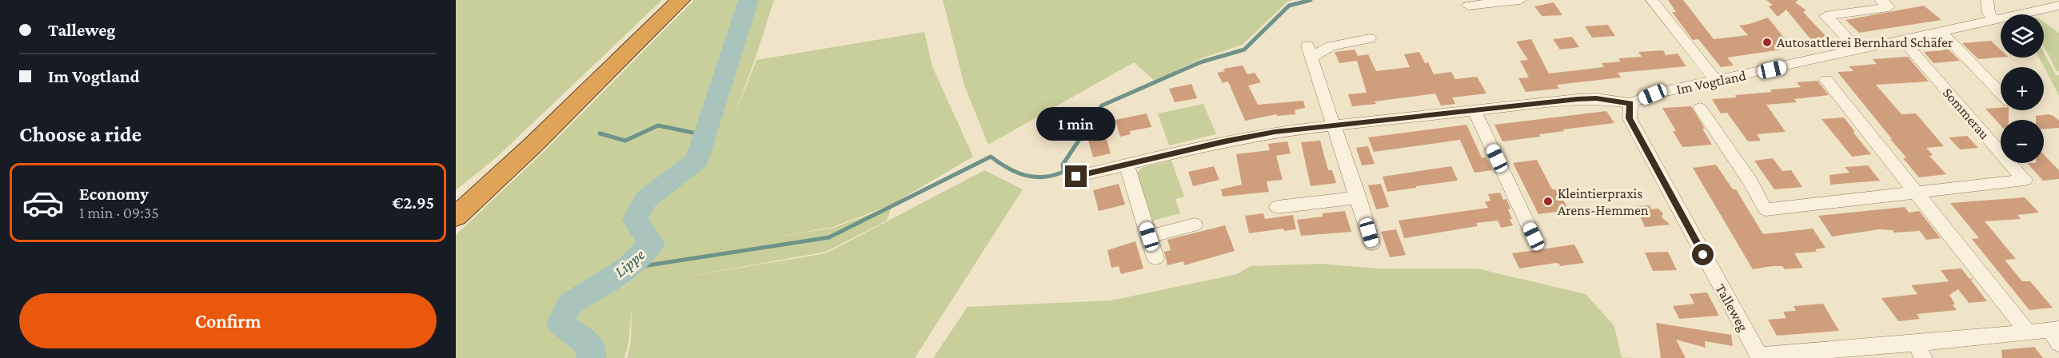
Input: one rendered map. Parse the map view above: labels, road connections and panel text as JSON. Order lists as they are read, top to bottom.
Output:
{
  "streets": {
    "street": ["Im Vogtland", "Sommerau", "Talleweg"]
  },
  "crossings": [
    ["Im Vogtland", "Talleweg"]
  ],
  "water": ["Lippe"],
  "places": ["Autosattlerei Bernhard Schäfer", "Kleintierpraxis Arens-Hemmen"],
  "page": {
    "banner": ["Talleweg", "Im Vogtland"],
    "map_buttons": ["+", "−"],
    "heading": "Choose a ride",
    "bubble": "1 min",
    "list": [
      {
        "name": "Economy",
        "note": "1 min · 09:35",
        "value": "€2.95"
      }
    ],
    "buttons": "Confirm"
  }
}
